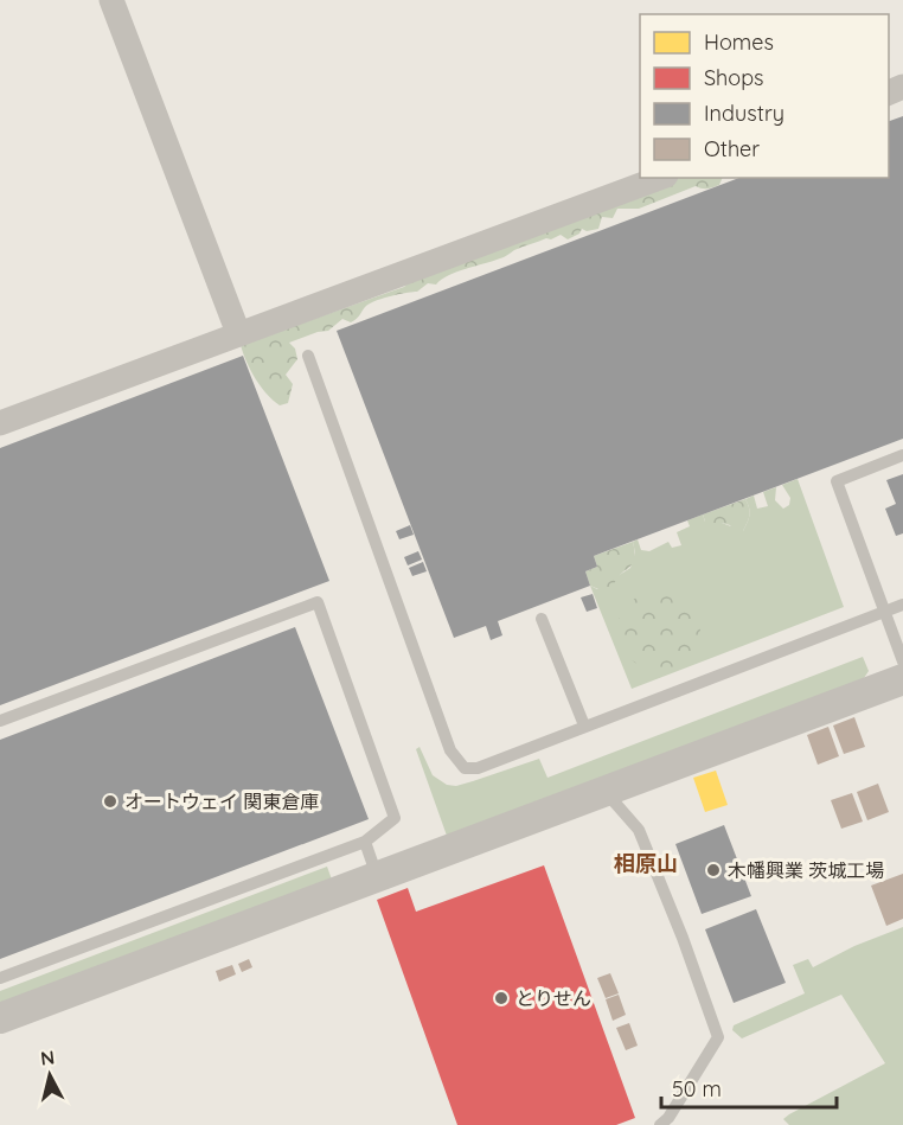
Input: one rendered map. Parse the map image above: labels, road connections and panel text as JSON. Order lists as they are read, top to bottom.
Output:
{
  "districts": ["相原山"],
  "places": ["オートウェイ 関東倉庫", "木幡興業 茨城工場", "とりせん"],
  "legend": [
    "Homes",
    "Shops",
    "Industry",
    "Other"
  ],
  "scale_bar": "50 m",
  "north": "top"
}
